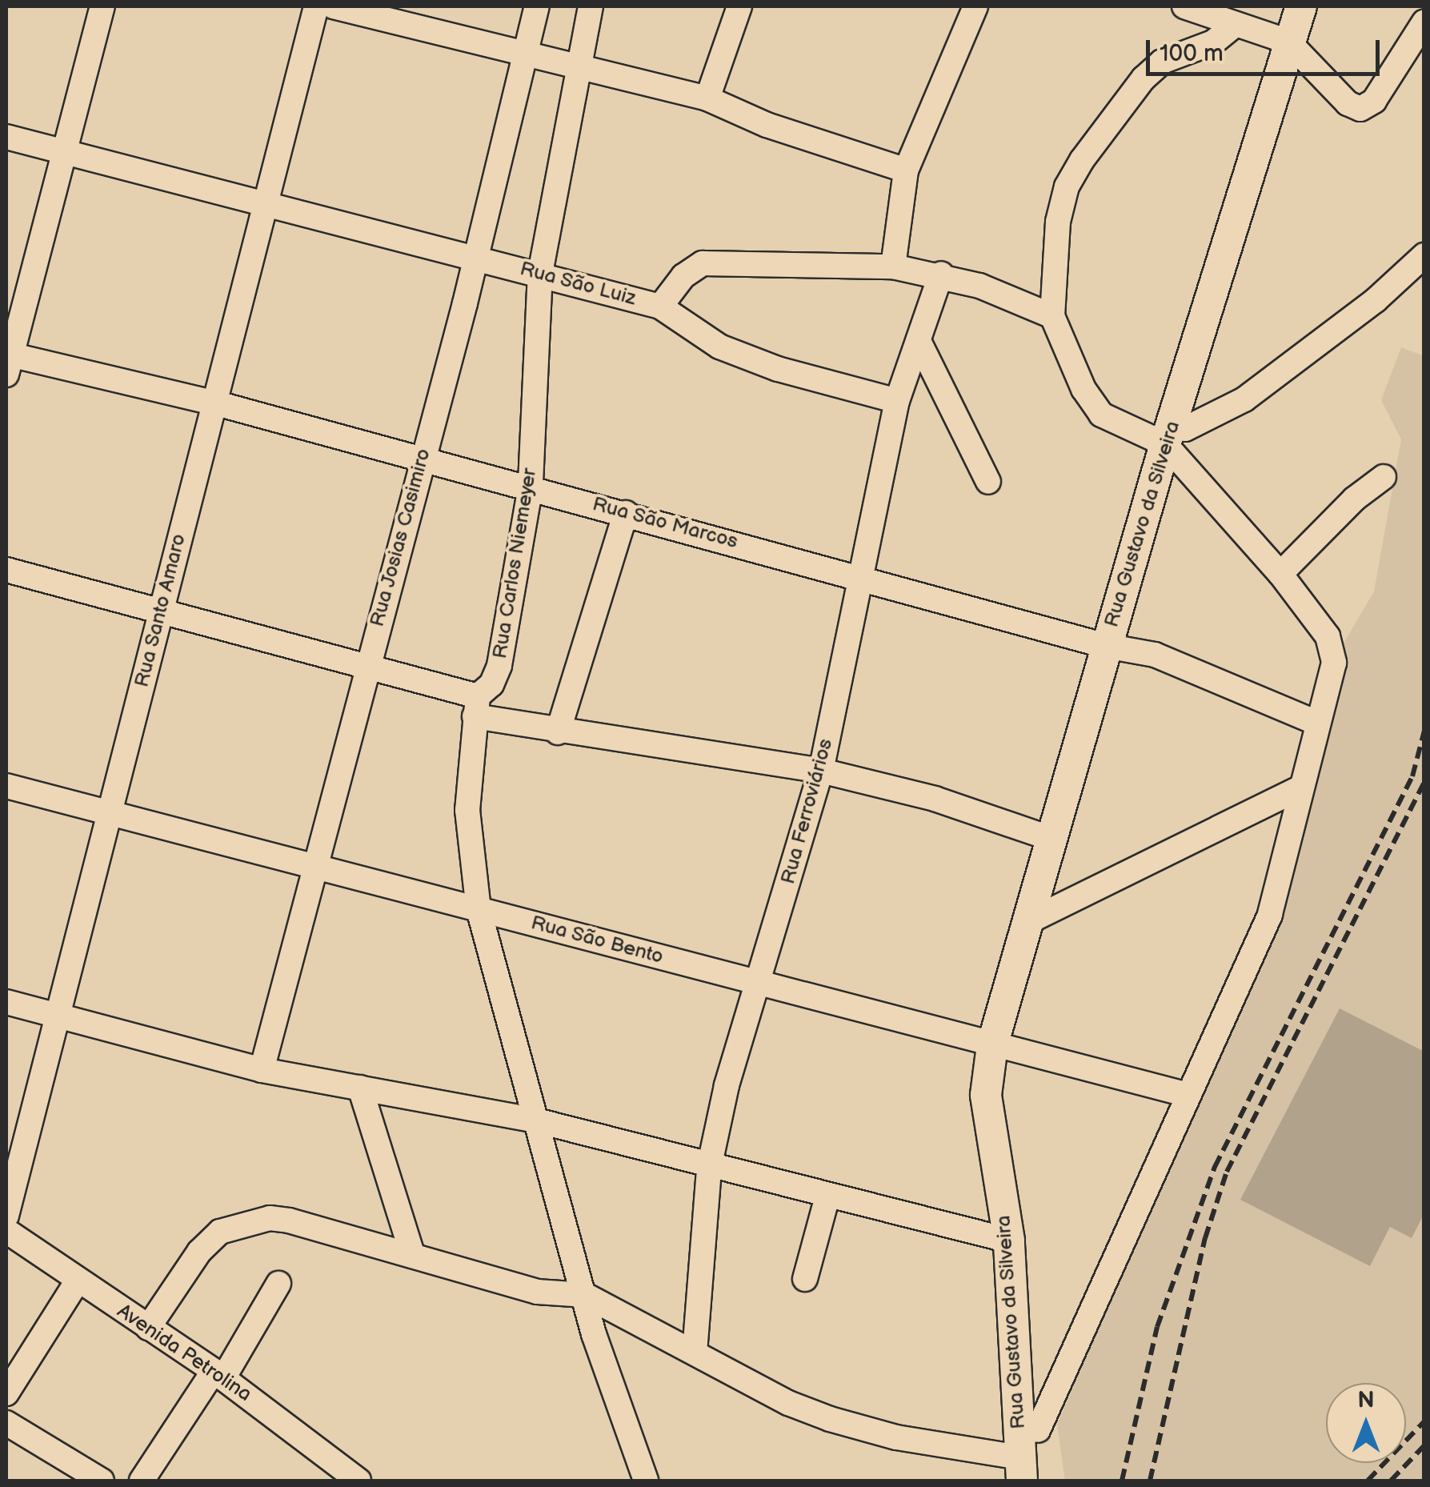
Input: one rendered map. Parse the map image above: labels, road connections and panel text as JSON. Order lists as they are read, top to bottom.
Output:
{
  "streets": {
    "main road": ["Rua Gustavo da Silveira"],
    "street": [
      "Rua São Luiz",
      "Rua São Marcos",
      "Rua Josias Casimiro",
      "Rua Carlos Niemeyer",
      "Rua Santo Amaro",
      "Rua Ferroviários",
      "Rua São Bento",
      "Avenida Petrolina"
    ]
  },
  "crossings": [
    ["Rua São Luiz", "Rua Josias Casimiro"],
    ["Rua São Luiz", "Rua Carlos Niemeyer"],
    ["Rua São Luiz", "Rua Santo Amaro"],
    ["Rua São Luiz", "Rua Ferroviários"],
    ["Rua São Marcos", "Rua Gustavo da Silveira"],
    ["Rua São Marcos", "Rua Josias Casimiro"],
    ["Rua São Marcos", "Rua Carlos Niemeyer"],
    ["Rua São Marcos", "Rua Santo Amaro"],
    ["Rua São Marcos", "Rua Ferroviários"],
    ["Rua Gustavo da Silveira", "Rua São Bento"],
    ["Rua Josias Casimiro", "Rua São Bento"],
    ["Rua Santo Amaro", "Rua São Bento"],
    ["Rua Ferroviários", "Rua São Bento"]
  ],
  "scale_bar": "100 m",
  "north": "top"
}
